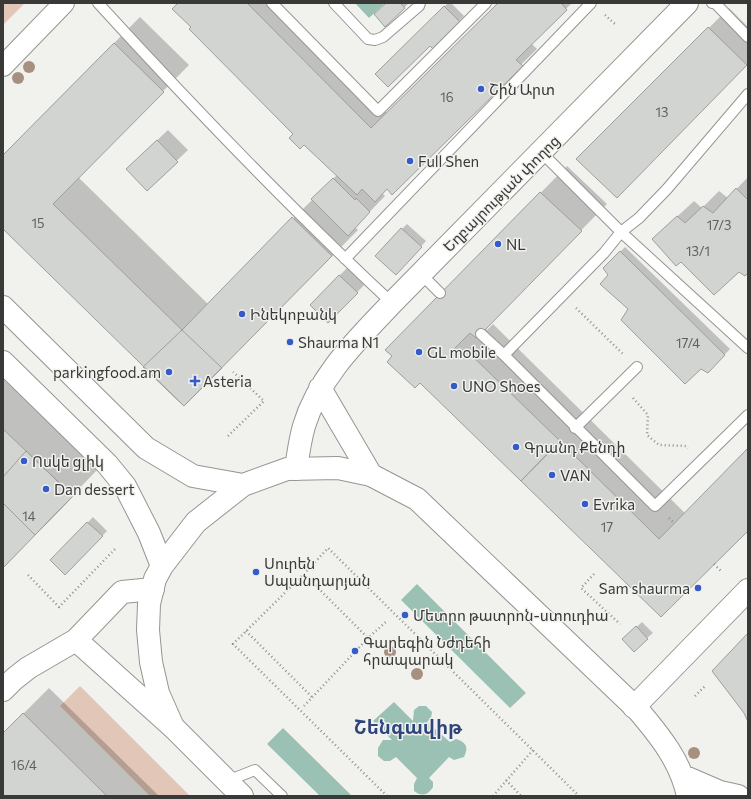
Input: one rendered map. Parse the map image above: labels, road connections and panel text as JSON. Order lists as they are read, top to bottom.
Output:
{
  "streets": {
    "main road": ["Եղբայրության փողոց"]
  },
  "districts": ["Շենգավիթ"],
  "places": {
    "other": [
      "Շին Արտ",
      "Full Shen",
      "NL",
      "Ինեկոբանկ",
      "Shaurma N1",
      "GL mobile",
      "parkingfood.am",
      "UNO Shoes",
      "Գրանդ Քենդի",
      "Ոսկե ցլիկ",
      "VAN",
      "Dan dessert",
      "Evrika",
      "Սուրեն Սպանդարյան",
      "Sam shaurma",
      "Մետրո թատրոն-ստուդիա",
      "Գարեգին Նժդեհի հրապարակ"
    ],
    "health": ["Asteria"]
  },
  "house_numbers": [
    "16",
    "13",
    "15",
    "17/3",
    "13/1",
    "17/4",
    "14",
    "17",
    "16/4"
  ]
}
